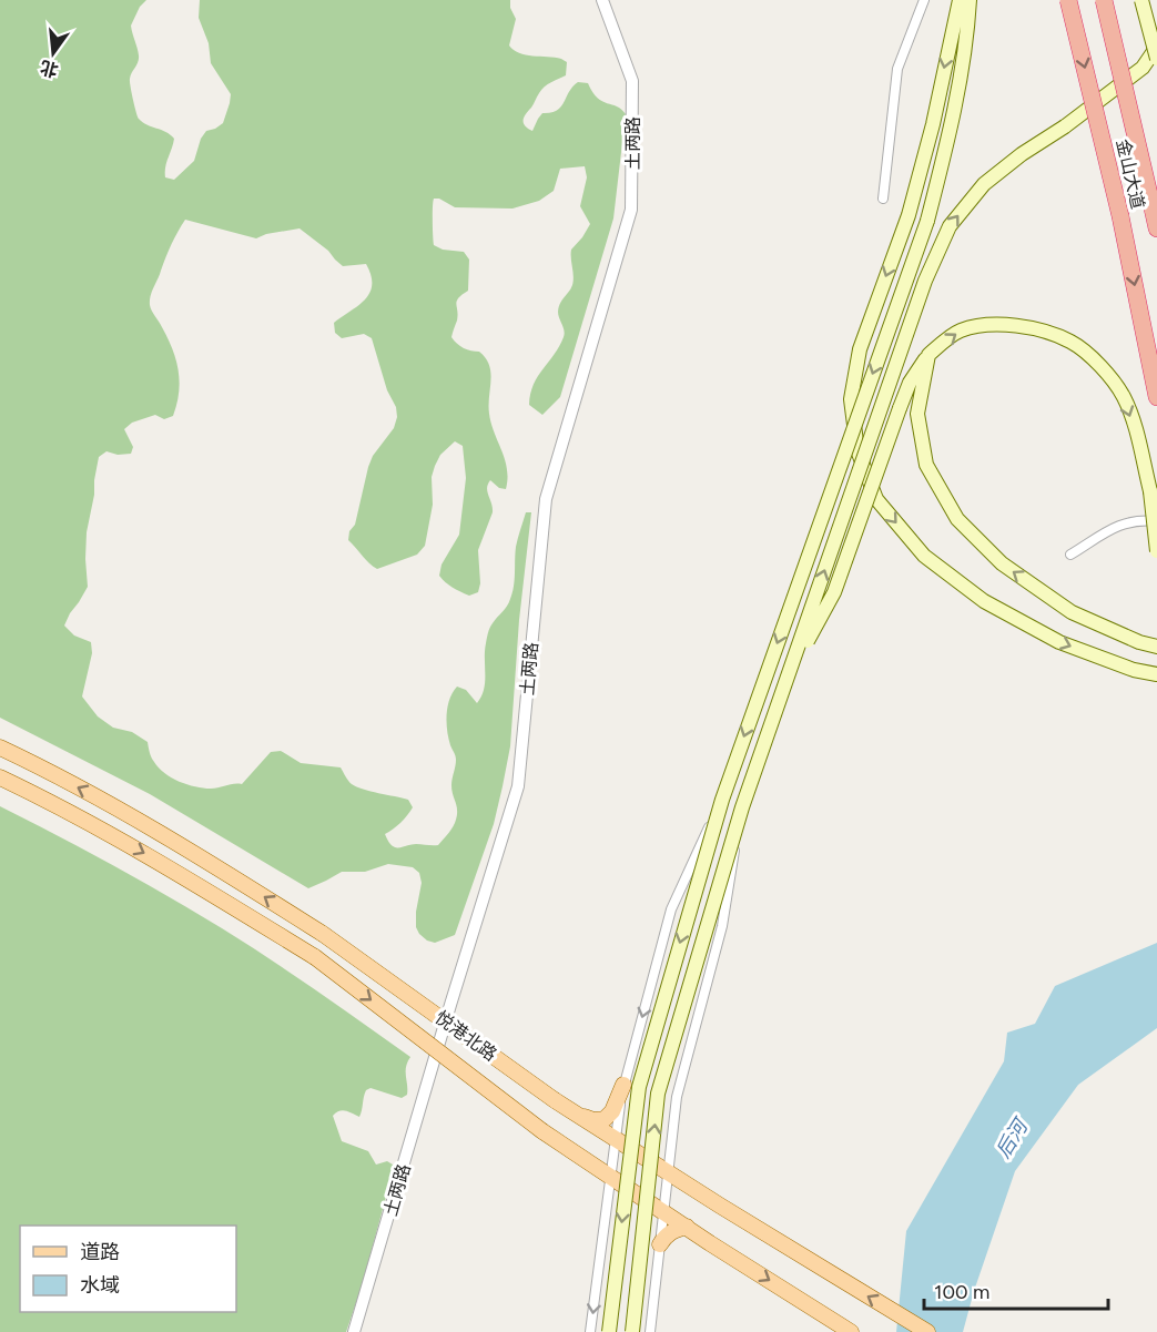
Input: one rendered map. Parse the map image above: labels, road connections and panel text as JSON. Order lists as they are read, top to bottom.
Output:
{
  "streets": {
    "highway": ["金山大道"],
    "main road": ["悦港北路"],
    "street": ["土两路"]
  },
  "water": ["后河"],
  "legend": ["道路", "水域"],
  "scale_bar": "100 m",
  "north": "bottom"
}
